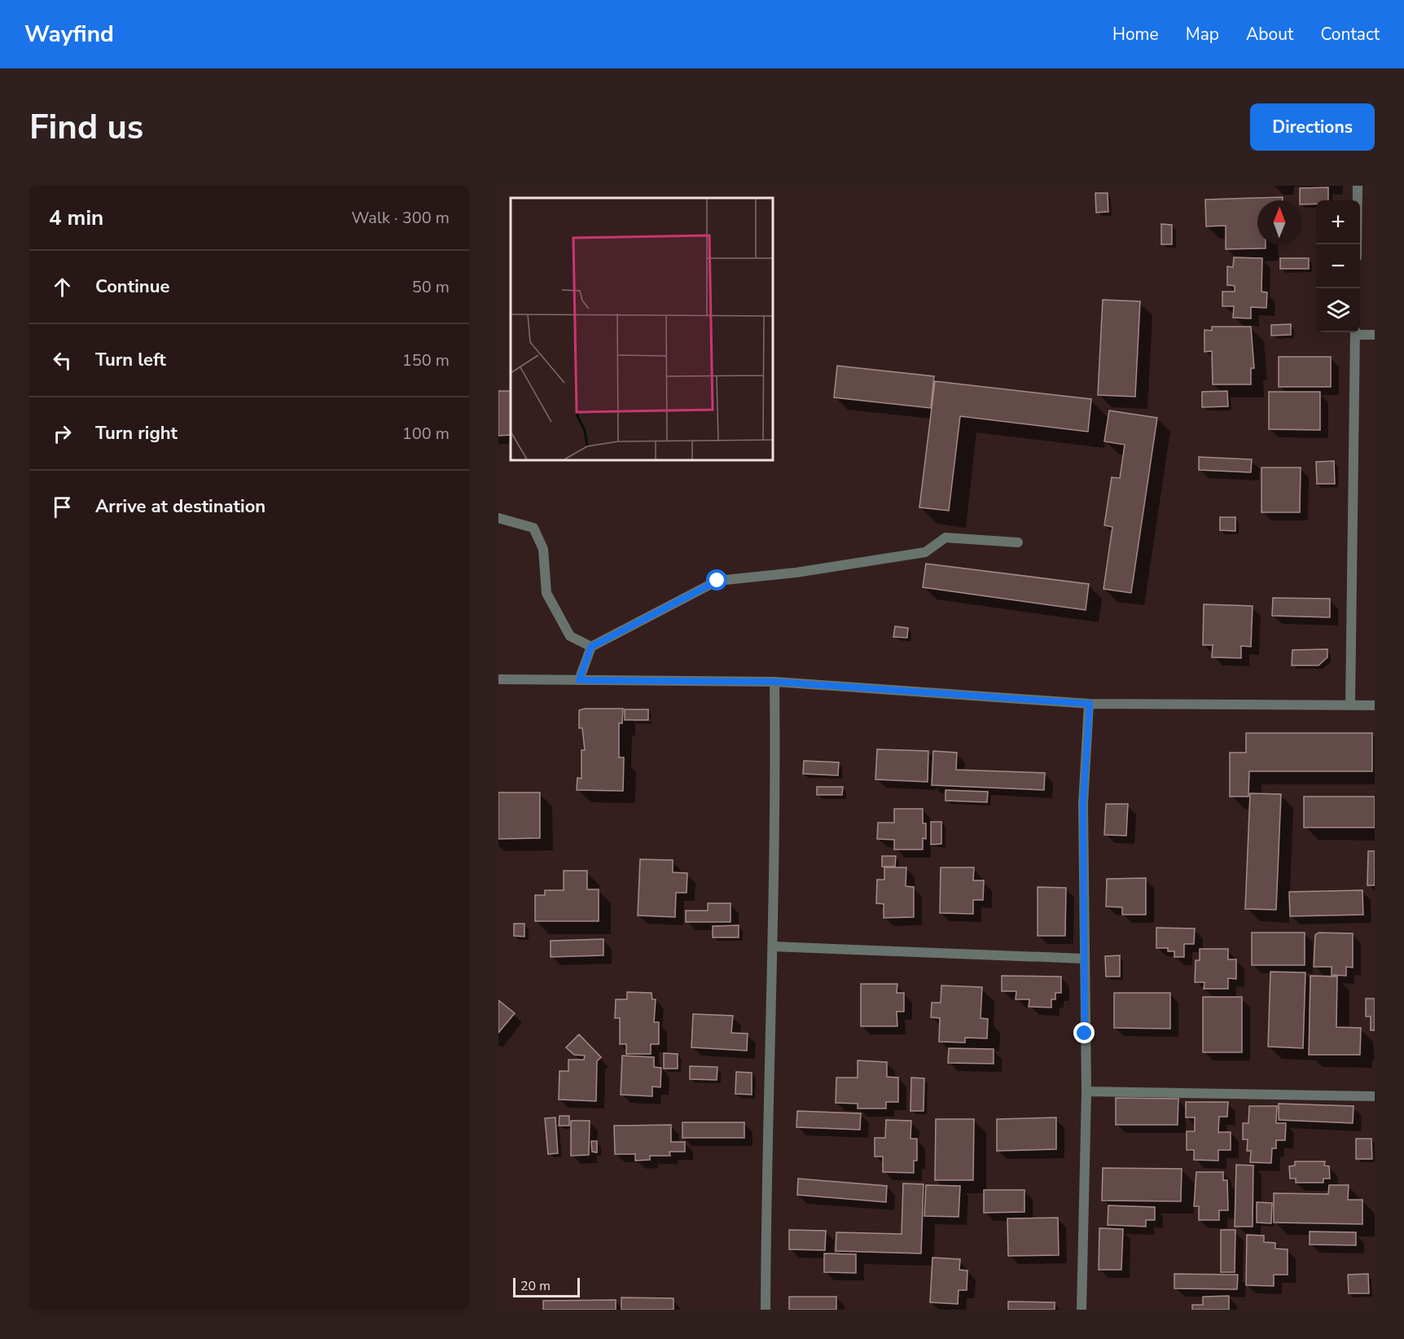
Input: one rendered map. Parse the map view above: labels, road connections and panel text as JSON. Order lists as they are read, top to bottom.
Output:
{
  "scale_bar": "20 m",
  "north": "top",
  "page": {
    "header": "Wayfind",
    "nav": [
      "Home",
      "Map",
      "About",
      "Contact"
    ],
    "buttons": "Directions",
    "title": "Find us",
    "heading": ["4 min", "Walk · 300 m"],
    "map_buttons": ["+", "−"],
    "list": [
      ["Continue", "50 m"],
      ["Turn left", "150 m"],
      ["Turn right", "100 m"],
      "Arrive at destination"
    ],
    "scale": "20 m"
  }
}
